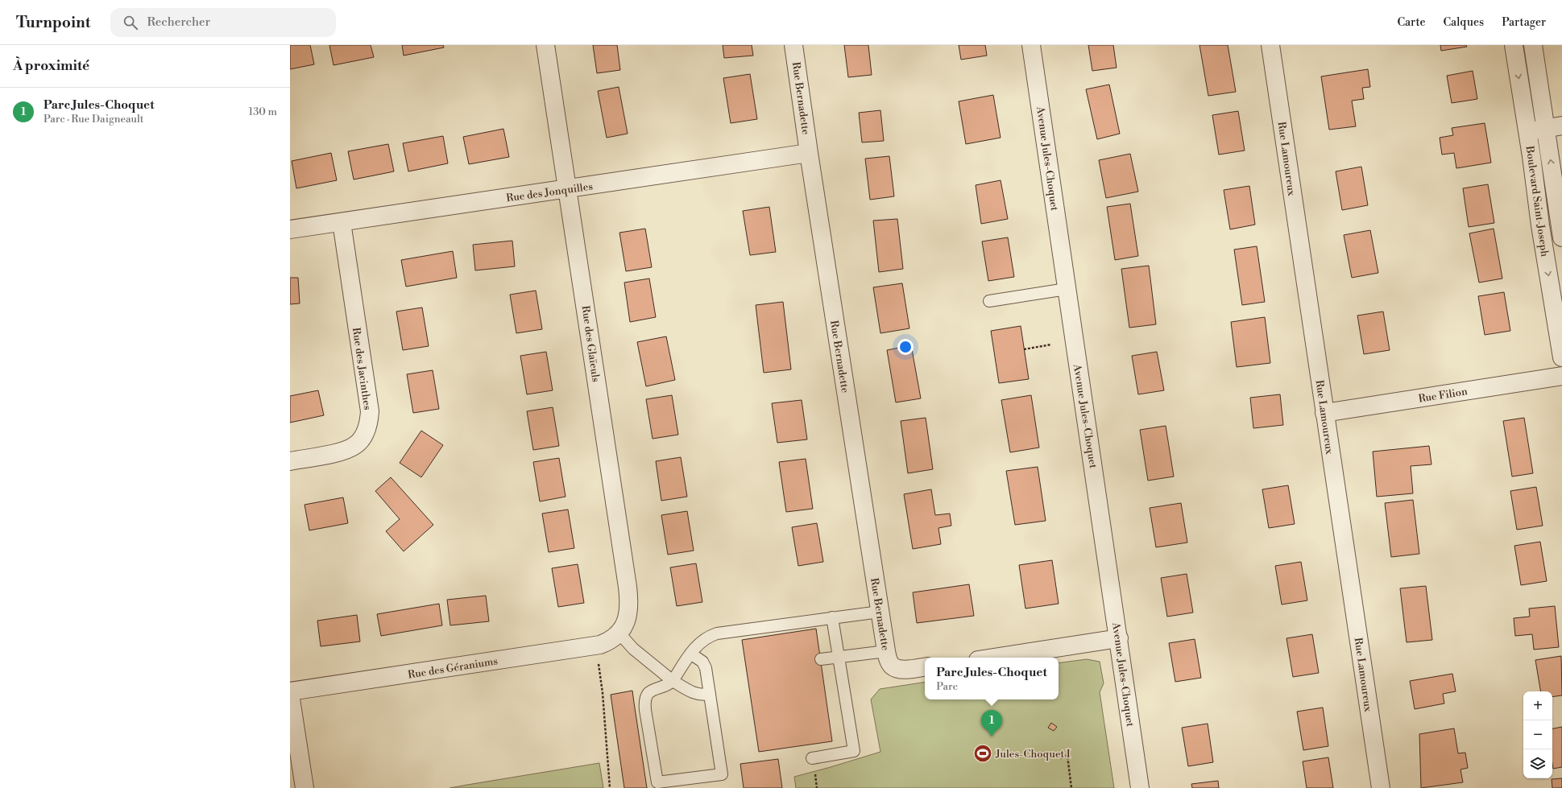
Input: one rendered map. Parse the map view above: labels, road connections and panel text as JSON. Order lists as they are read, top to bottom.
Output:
{
  "streets": {
    "street": [
      "Rue Bernadette",
      "Avenue Jules-Choquet",
      "Rue Lamoureux",
      "Rue des Jonquilles",
      "Boulevard Saint-Joseph",
      "Rue des Glaïeuls",
      "Rue des Jacinthes",
      "Rue Filion",
      "Rue des Géraniums"
    ]
  },
  "crossings": [
    ["Rue Bernadette", "Rue des Jonquilles"],
    ["Rue Lamoureux", "Rue Filion"],
    ["Rue des Jonquilles", "Rue des Glaïeuls"],
    ["Rue des Jonquilles", "Rue des Jacinthes"],
    ["Rue des Glaïeuls", "Rue des Géraniums"]
  ],
  "places": {
    "sports": ["Jules-Choquet I"]
  },
  "page": {
    "header": "Turnpoint",
    "search": "Rechercher",
    "nav": ["Carte", "Calques", "Partager"],
    "heading": "À proximité",
    "list": [
      {
        "mark": "1",
        "name": "Parc Jules-Choquet",
        "note": "Parc · Rue Daigneault",
        "value": "130 m"
      }
    ],
    "popup": ["Parc Jules-Choquet", "Parc"],
    "map_buttons": ["+", "−"],
    "pins": "1"
  }
}
